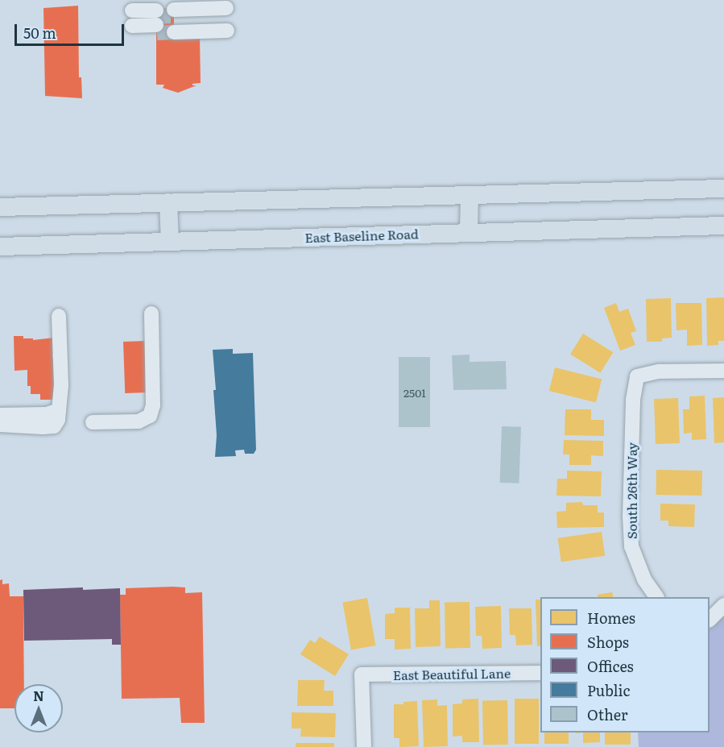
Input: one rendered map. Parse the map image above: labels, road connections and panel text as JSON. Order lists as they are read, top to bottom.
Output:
{
  "streets": {
    "main road": ["East Baseline Road"],
    "street": ["South 26th Way", "East Beautiful Lane"]
  },
  "house_numbers": ["2501"],
  "legend": [
    "Homes",
    "Shops",
    "Offices",
    "Public",
    "Other"
  ],
  "scale_bar": "50 m",
  "north": "top"
}
